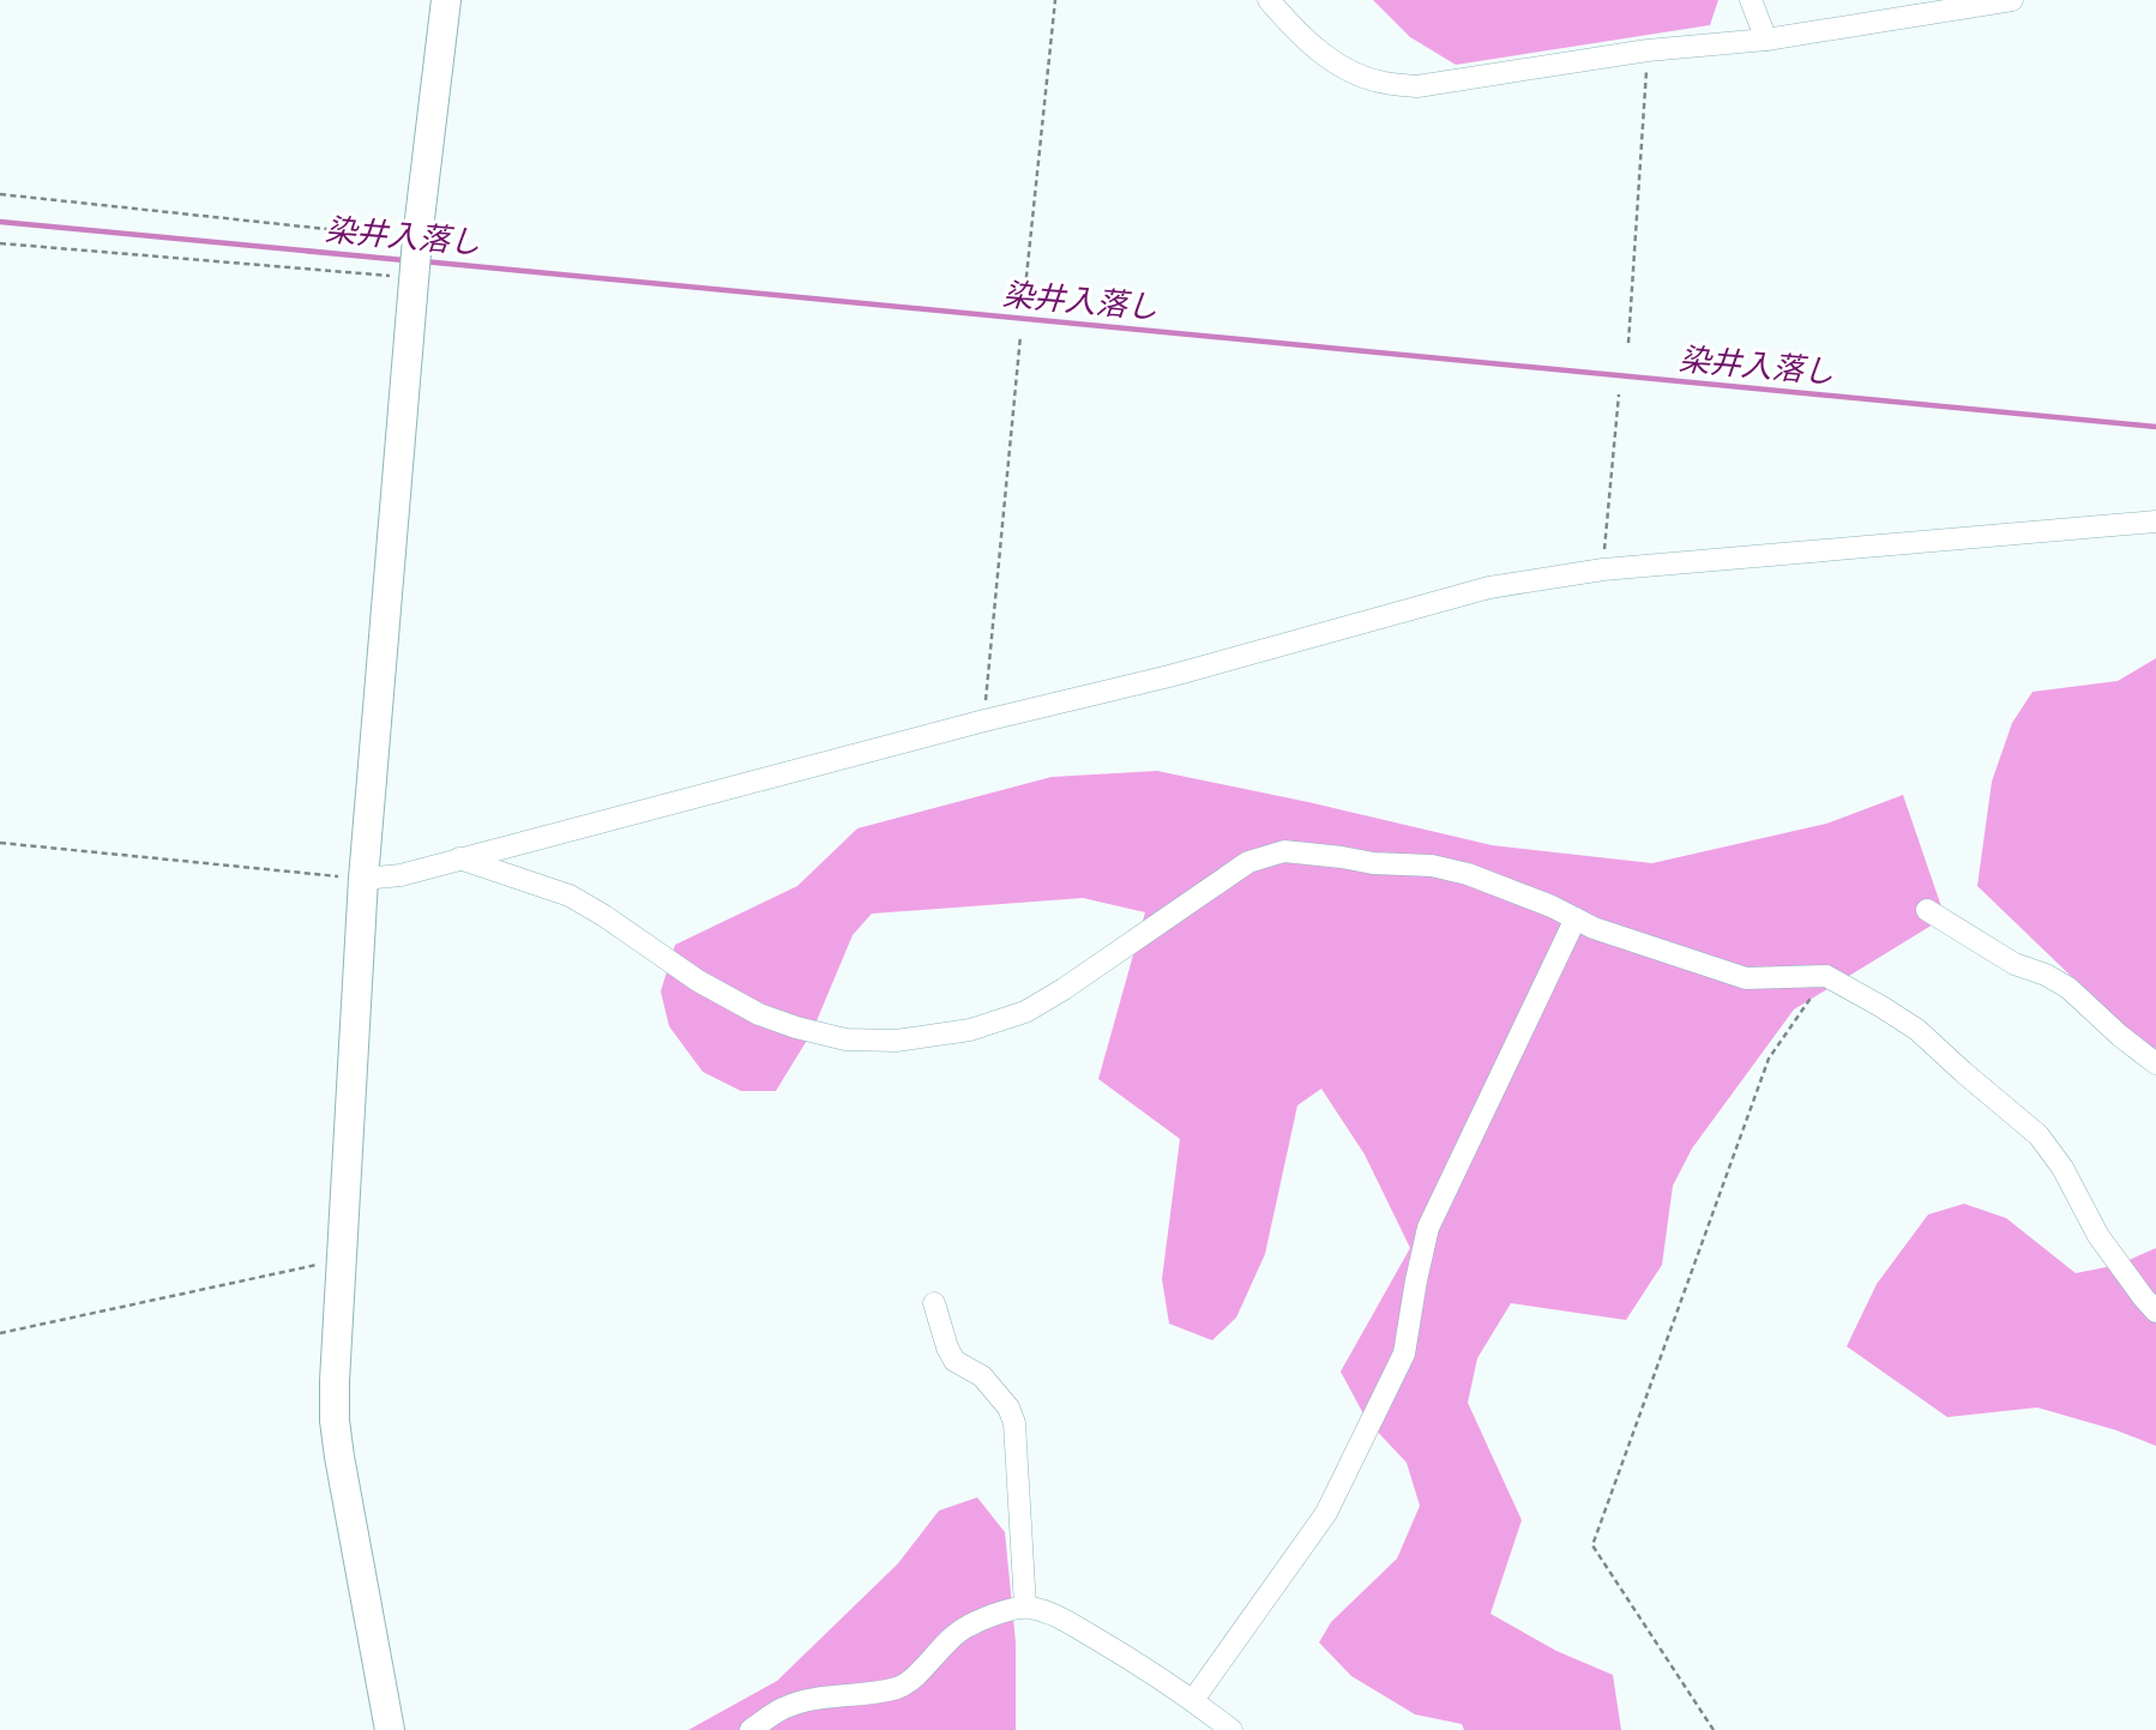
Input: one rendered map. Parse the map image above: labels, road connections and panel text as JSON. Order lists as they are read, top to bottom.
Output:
{
  "water": ["染井入落し"]
}
